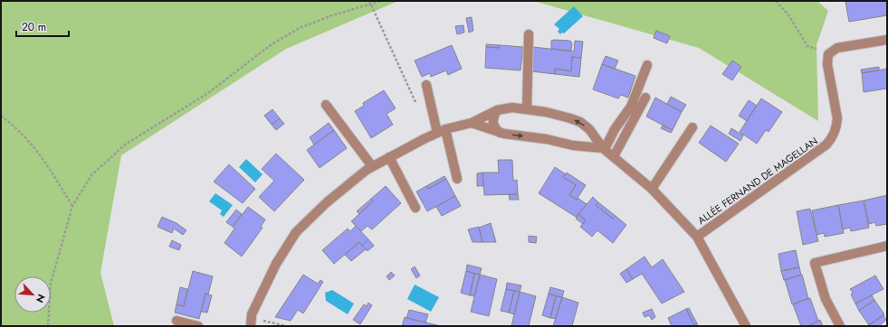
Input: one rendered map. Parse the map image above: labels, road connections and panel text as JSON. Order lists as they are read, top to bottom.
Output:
{
  "streets": {
    "street": ["ALLÉE FERNAND DE MAGELLAN"]
  },
  "scale_bar": "20 m",
  "north": "bottom right"
}
